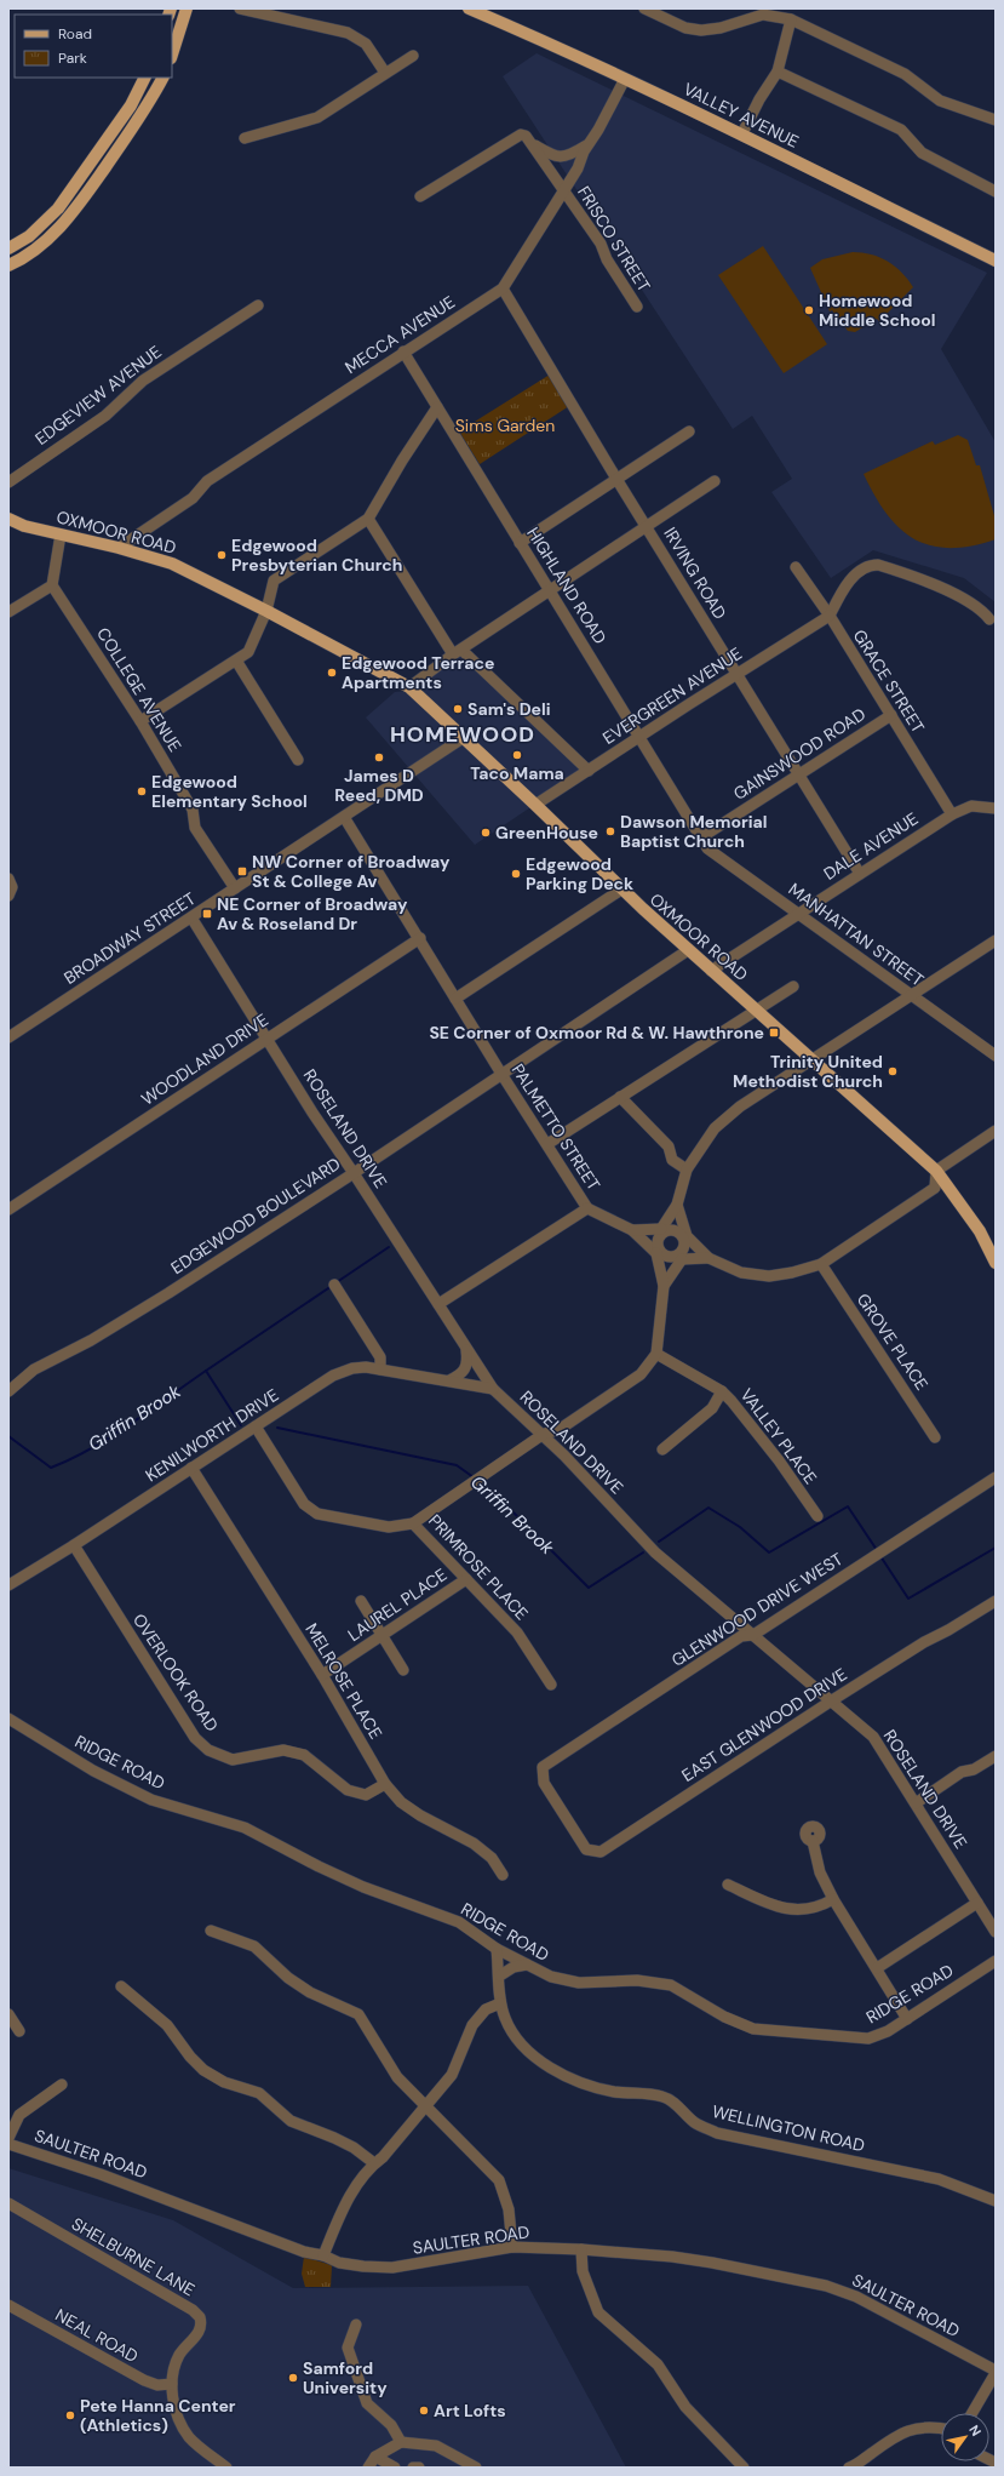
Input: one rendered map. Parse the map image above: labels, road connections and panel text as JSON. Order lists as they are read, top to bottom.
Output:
{
  "streets": {
    "main road": ["VALLEY AVENUE", "OXMOOR ROAD"],
    "street": [
      "FRISCO STREET",
      "MECCA AVENUE",
      "EDGEVIEW AVENUE",
      "IRVING ROAD",
      "HIGHLAND ROAD",
      "GRACE STREET",
      "COLLEGE AVENUE",
      "EVERGREEN AVENUE",
      "GAINSWOOD ROAD",
      "DALE AVENUE",
      "MANHATTAN STREET",
      "BROADWAY STREET",
      "WOODLAND DRIVE",
      "PALMETTO STREET",
      "ROSELAND DRIVE",
      "EDGEWOOD BOULEVARD",
      "GROVE PLACE",
      "KENILWORTH DRIVE",
      "VALLEY PLACE",
      "PRIMROSE PLACE",
      "LAUREL PLACE",
      "GLENWOOD DRIVE WEST",
      "OVERLOOK ROAD",
      "MELROSE PLACE",
      "EAST GLENWOOD DRIVE",
      "RIDGE ROAD",
      "WELLINGTON ROAD",
      "SAULTER ROAD",
      "SHELBURNE LANE",
      "NEAL ROAD"
    ]
  },
  "crossings": [
    ["VALLEY AVENUE", "MECCA AVENUE"],
    ["FRISCO STREET", "MECCA AVENUE"],
    ["MECCA AVENUE", "OXMOOR ROAD"],
    ["MECCA AVENUE", "IRVING ROAD"],
    ["MECCA AVENUE", "HIGHLAND ROAD"],
    ["OXMOOR ROAD", "EVERGREEN AVENUE"],
    ["OXMOOR ROAD", "DALE AVENUE"],
    ["OXMOOR ROAD", "BROADWAY STREET"],
    ["OXMOOR ROAD", "EDGEWOOD BOULEVARD"],
    ["IRVING ROAD", "EVERGREEN AVENUE"],
    ["IRVING ROAD", "GAINSWOOD ROAD"],
    ["IRVING ROAD", "DALE AVENUE"],
    ["HIGHLAND ROAD", "EVERGREEN AVENUE"],
    ["HIGHLAND ROAD", "GAINSWOOD ROAD"],
    ["HIGHLAND ROAD", "MANHATTAN STREET"],
    ["GRACE STREET", "EVERGREEN AVENUE"],
    ["GRACE STREET", "GAINSWOOD ROAD"],
    ["GRACE STREET", "DALE AVENUE"],
    ["COLLEGE AVENUE", "BROADWAY STREET"],
    ["GAINSWOOD ROAD", "MANHATTAN STREET"],
    ["DALE AVENUE", "MANHATTAN STREET"],
    ["BROADWAY STREET", "PALMETTO STREET"],
    ["BROADWAY STREET", "ROSELAND DRIVE"],
    ["WOODLAND DRIVE", "PALMETTO STREET"],
    ["WOODLAND DRIVE", "ROSELAND DRIVE"],
    ["PALMETTO STREET", "EDGEWOOD BOULEVARD"],
    ["ROSELAND DRIVE", "EDGEWOOD BOULEVARD"],
    ["ROSELAND DRIVE", "KENILWORTH DRIVE"],
    ["ROSELAND DRIVE", "GLENWOOD DRIVE WEST"],
    ["ROSELAND DRIVE", "EAST GLENWOOD DRIVE"],
    ["KENILWORTH DRIVE", "PRIMROSE PLACE"],
    ["KENILWORTH DRIVE", "OVERLOOK ROAD"],
    ["KENILWORTH DRIVE", "MELROSE PLACE"],
    ["PRIMROSE PLACE", "LAUREL PLACE"],
    ["LAUREL PLACE", "MELROSE PLACE"],
    ["GLENWOOD DRIVE WEST", "EAST GLENWOOD DRIVE"],
    ["OVERLOOK ROAD", "MELROSE PLACE"],
    ["RIDGE ROAD", "WELLINGTON ROAD"],
    ["SHELBURNE LANE", "NEAL ROAD"]
  ],
  "districts": ["HOMEWOOD"],
  "water": ["Griffin Brook"],
  "parks": ["Sims Garden"],
  "places": {
    "other": [
      "Homewood Middle School",
      "Edgewood Presbyterian Church",
      "Edgewood Terrace Apartments",
      "Sam's Deli",
      "Taco Mama",
      "James D Reed, DMD",
      "Edgewood Elementary School",
      "Dawson Memorial Baptist Church",
      "GreenHouse",
      "Edgewood Parking Deck",
      "Trinity United Methodist Church",
      "Samford University",
      "Art Lofts",
      "Pete Hanna Center (Athletics)"
    ],
    "transit": ["NW Corner of Broadway St & College Av", "NE Corner of Broadway Av & Roseland Dr", "SE Corner of Oxmoor Rd & W. Hawthrone"]
  },
  "legend": ["Road", "Park"],
  "north": "top right"
}
